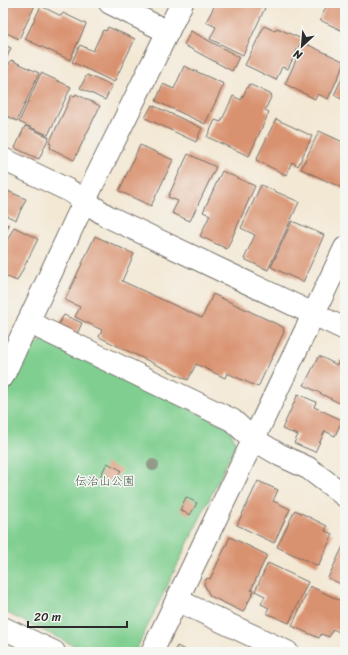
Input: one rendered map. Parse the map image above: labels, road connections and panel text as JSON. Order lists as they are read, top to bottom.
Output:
{
  "parks": ["伝治山公園"],
  "scale_bar": "20 m",
  "north": "bottom left"
}
